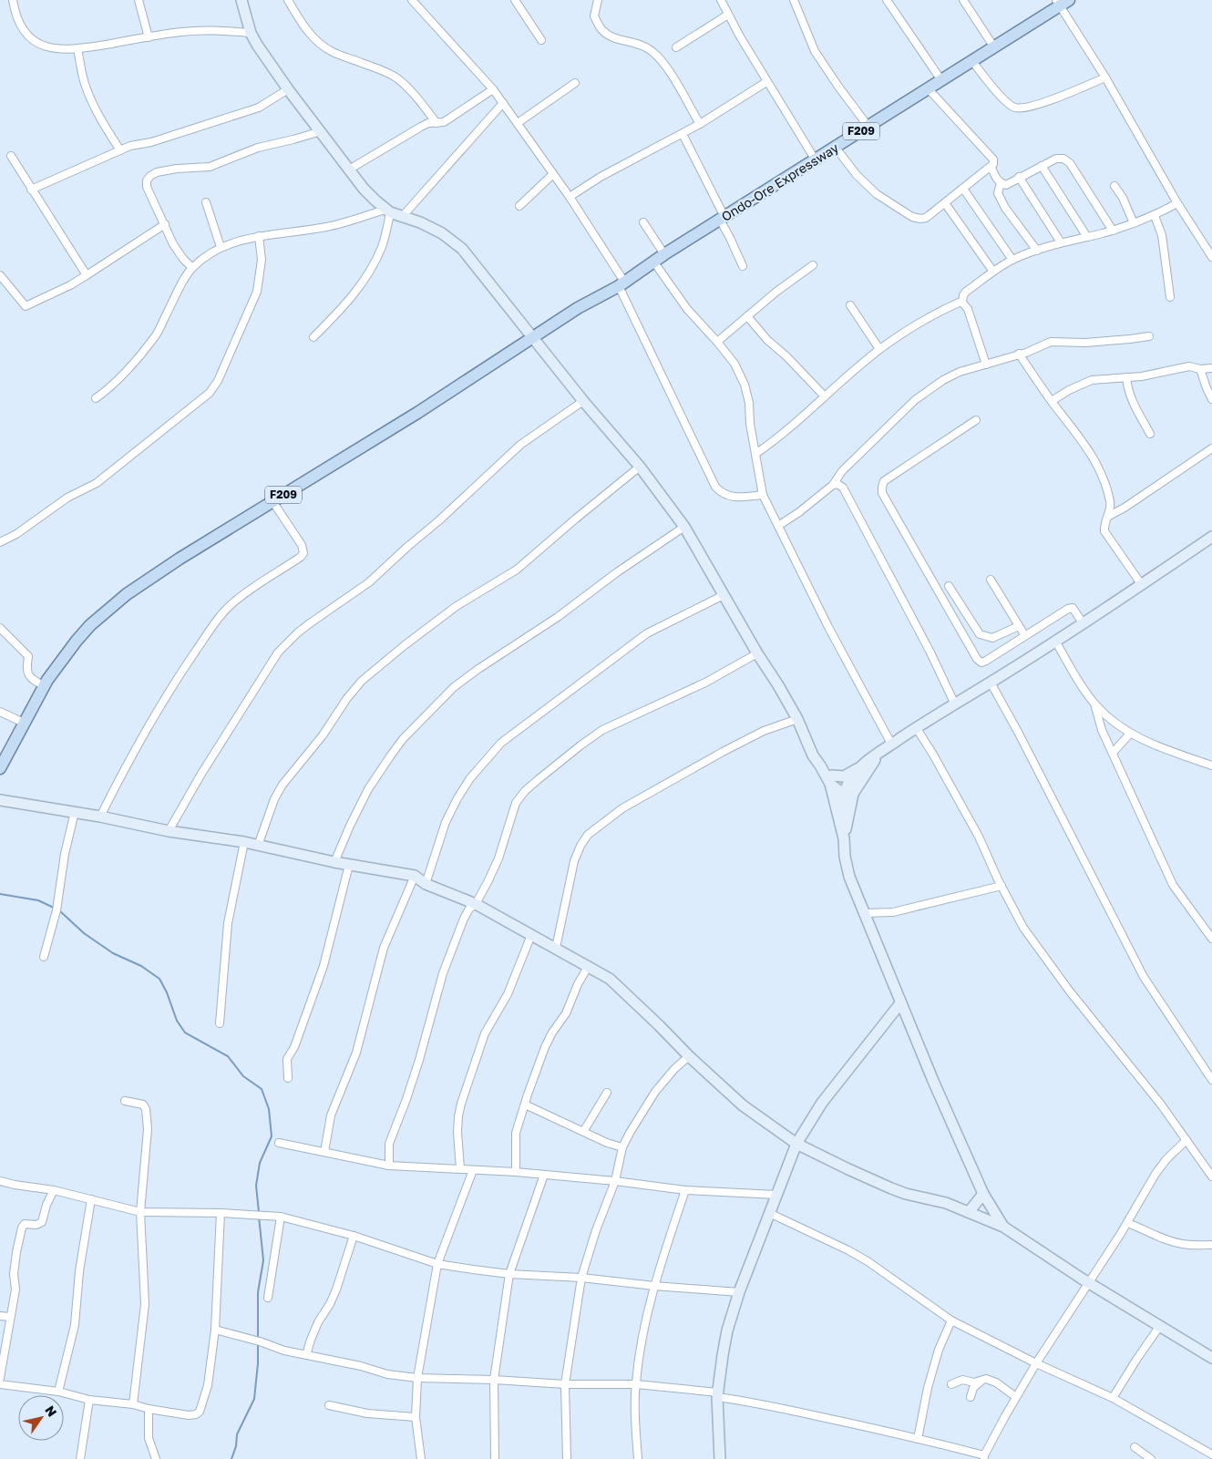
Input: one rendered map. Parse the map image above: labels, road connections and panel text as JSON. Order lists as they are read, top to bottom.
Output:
{
  "streets": {
    "main road": ["F209", "Ondo-Ore Expressway"]
  },
  "crossings": [
    ["F209", "Ondo-Ore Expressway"]
  ],
  "north": "top right"
}
